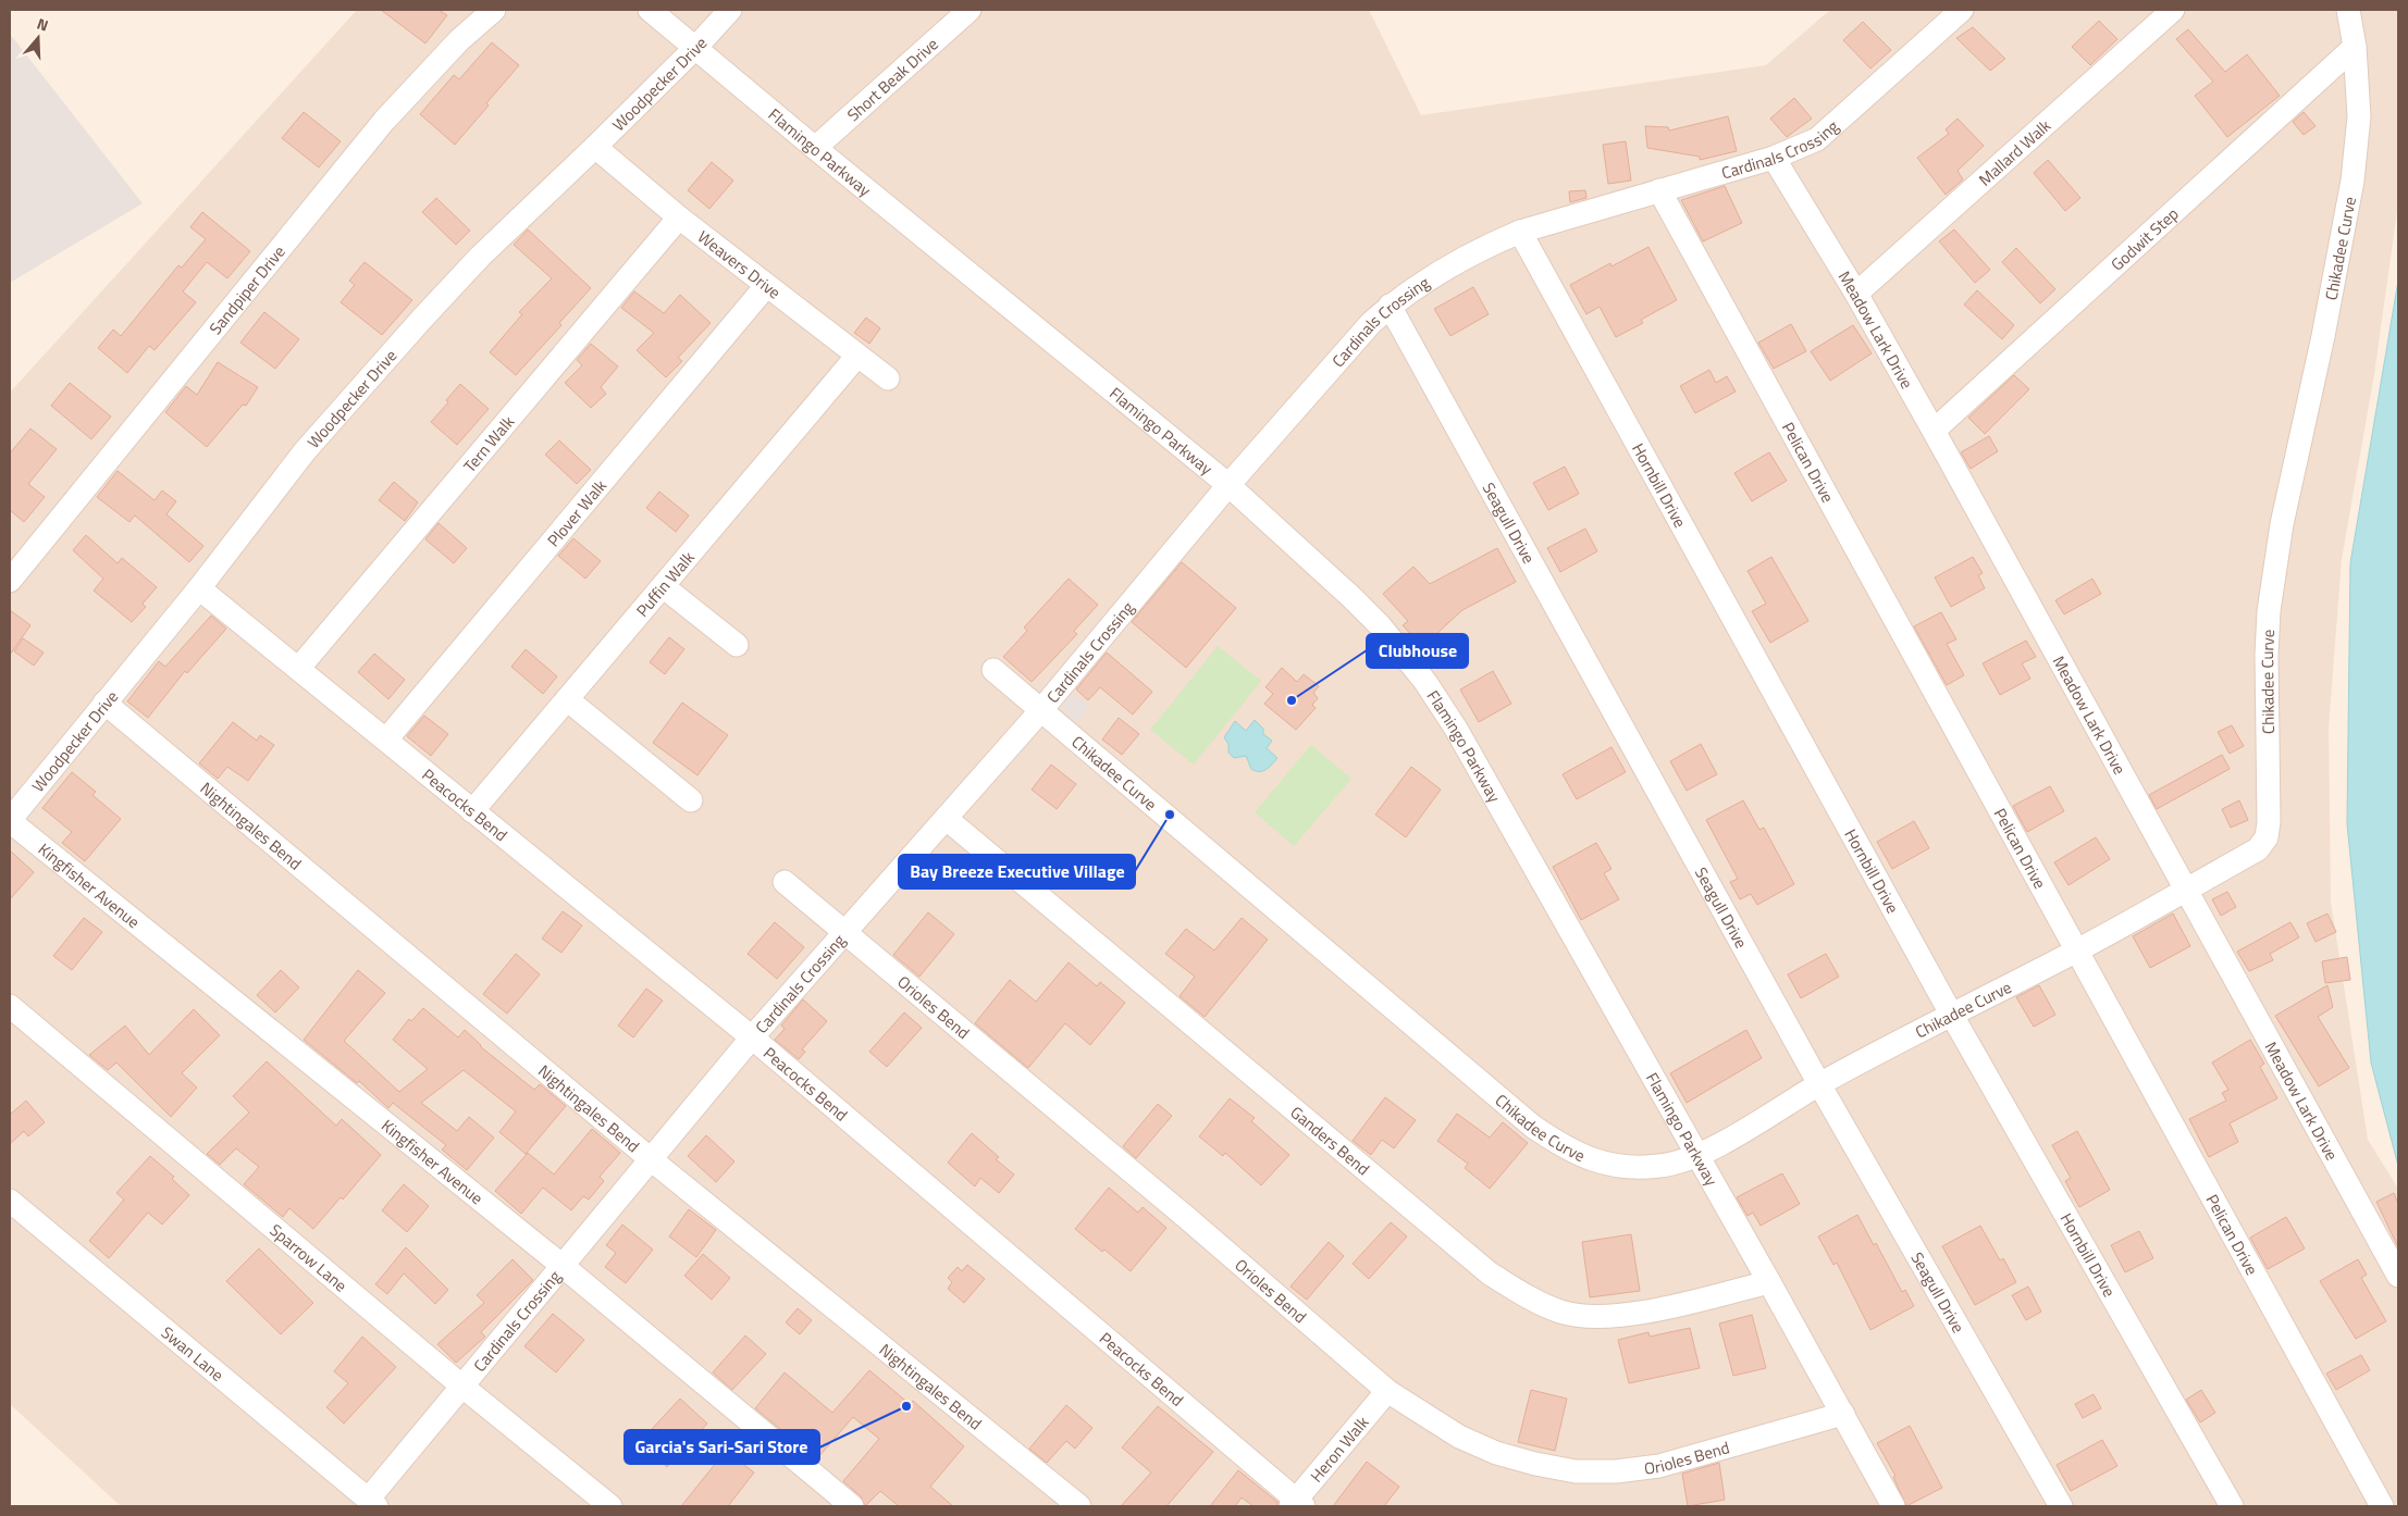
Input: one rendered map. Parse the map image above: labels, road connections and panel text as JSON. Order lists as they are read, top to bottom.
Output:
{
  "streets": {
    "street": [
      "Short Beak Drive",
      "Woodpecker Drive",
      "Cardinals Crossing",
      "Flamingo Parkway",
      "Mallard Walk",
      "Godwit Step",
      "Chikadee Curve",
      "Weavers Drive",
      "Sandpiper Drive",
      "Meadow Lark Drive",
      "Tern Walk",
      "Pelican Drive",
      "Hornbill Drive",
      "Plover Walk",
      "Seagull Drive",
      "Puffin Walk",
      "Peacocks Bend",
      "Nightingales Bend",
      "Kingfisher Avenue",
      "Orioles Bend",
      "Ganders Bend",
      "Sparrow Lane",
      "Swan Lane",
      "Heron Walk"
    ]
  },
  "crossings": [
    ["Short Beak Drive", "Flamingo Parkway"],
    ["Woodpecker Drive", "Flamingo Parkway"],
    ["Woodpecker Drive", "Weavers Drive"],
    ["Woodpecker Drive", "Peacocks Bend"],
    ["Woodpecker Drive", "Nightingales Bend"],
    ["Woodpecker Drive", "Kingfisher Avenue"],
    ["Cardinals Crossing", "Flamingo Parkway"],
    ["Cardinals Crossing", "Chikadee Curve"],
    ["Cardinals Crossing", "Meadow Lark Drive"],
    ["Cardinals Crossing", "Pelican Drive"],
    ["Cardinals Crossing", "Hornbill Drive"],
    ["Cardinals Crossing", "Seagull Drive"],
    ["Cardinals Crossing", "Peacocks Bend"],
    ["Cardinals Crossing", "Nightingales Bend"],
    ["Cardinals Crossing", "Kingfisher Avenue"],
    ["Cardinals Crossing", "Orioles Bend"],
    ["Cardinals Crossing", "Ganders Bend"],
    ["Cardinals Crossing", "Sparrow Lane"],
    ["Cardinals Crossing", "Swan Lane"],
    ["Flamingo Parkway", "Chikadee Curve"],
    ["Flamingo Parkway", "Orioles Bend"],
    ["Flamingo Parkway", "Ganders Bend"],
    ["Mallard Walk", "Meadow Lark Drive"],
    ["Godwit Step", "Chikadee Curve"],
    ["Godwit Step", "Meadow Lark Drive"],
    ["Chikadee Curve", "Meadow Lark Drive"],
    ["Chikadee Curve", "Pelican Drive"],
    ["Chikadee Curve", "Hornbill Drive"],
    ["Chikadee Curve", "Seagull Drive"],
    ["Weavers Drive", "Tern Walk"],
    ["Weavers Drive", "Plover Walk"],
    ["Weavers Drive", "Puffin Walk"],
    ["Tern Walk", "Peacocks Bend"],
    ["Plover Walk", "Peacocks Bend"],
    ["Puffin Walk", "Peacocks Bend"],
    ["Peacocks Bend", "Heron Walk"],
    ["Orioles Bend", "Heron Walk"]
  ],
  "places": ["Clubhouse", "Bay Breeze Executive Village", "Garcia's Sari-Sari Store"],
  "north": "top"
}
